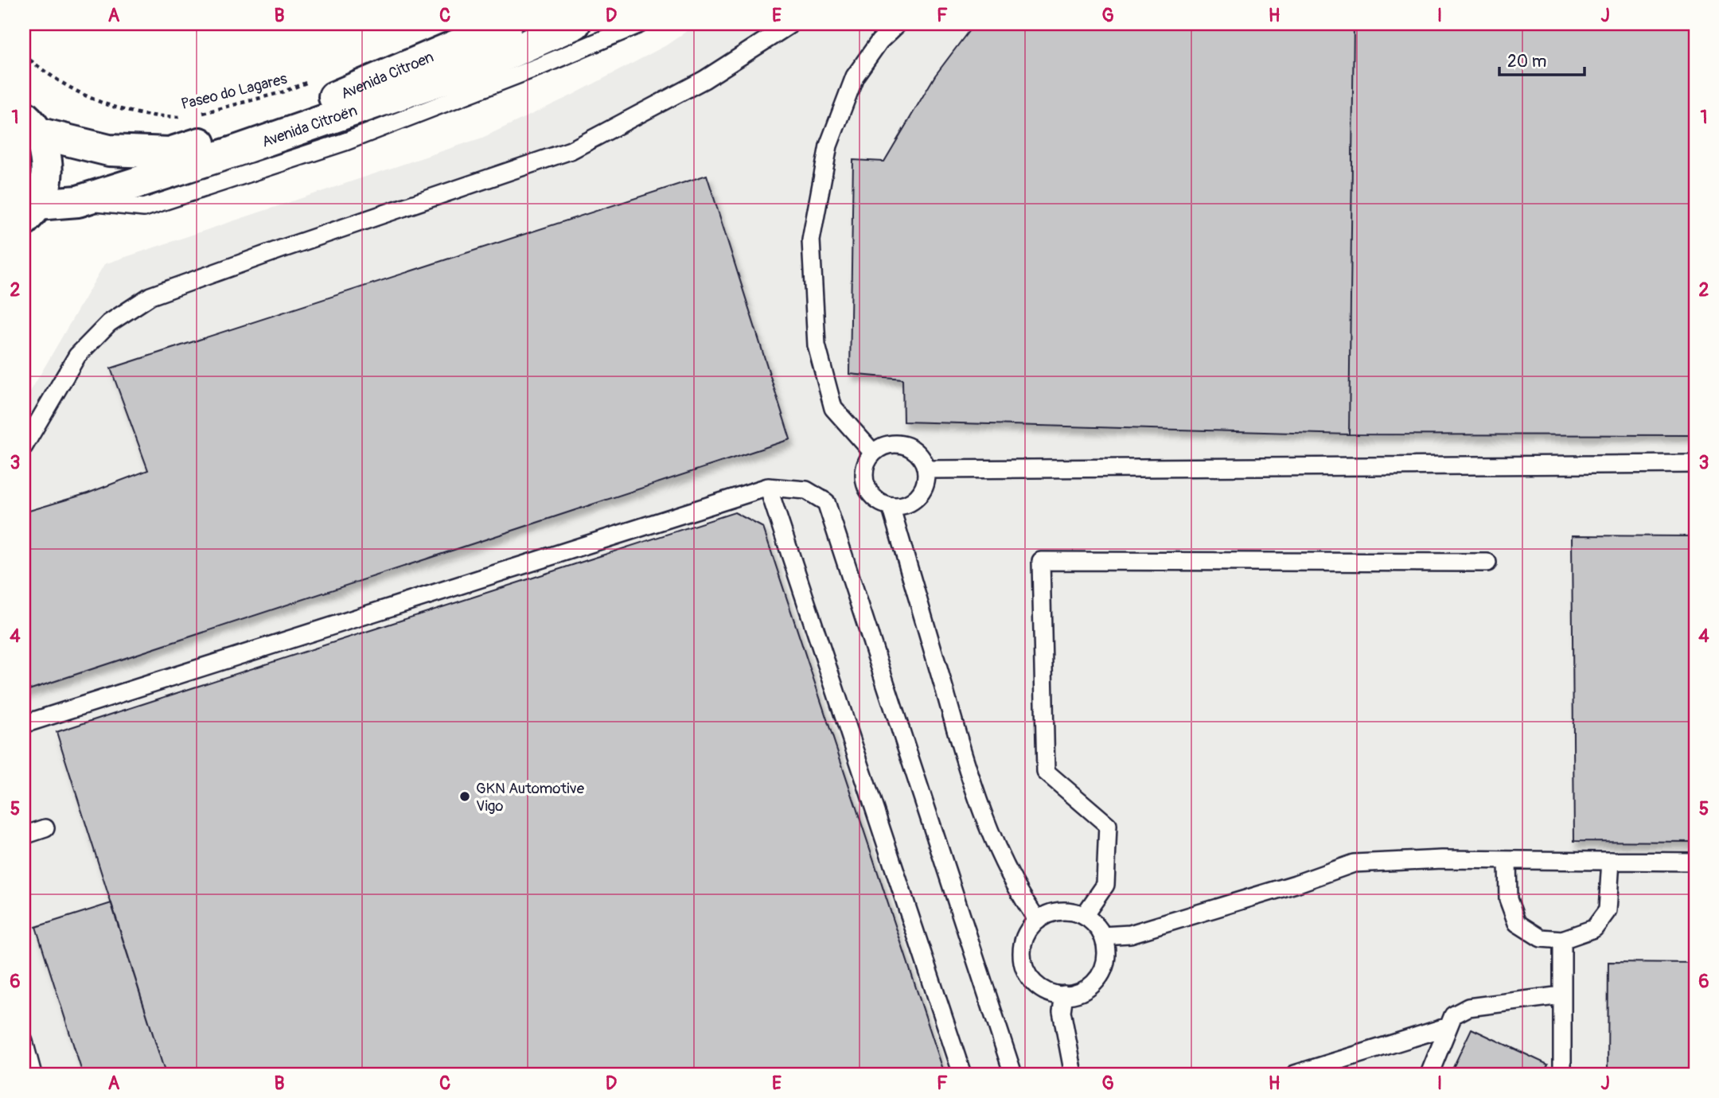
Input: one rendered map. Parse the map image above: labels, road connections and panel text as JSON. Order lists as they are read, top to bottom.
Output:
{
  "streets": {
    "main road": ["Avenida Citroen", "Avenida Citroën"],
    "path": ["Paseo do Lagares"]
  },
  "places": ["GKN Automotive Vigo"],
  "scale_bar": "20 m",
  "grid": {
    "columns": [
      "A",
      "B",
      "C",
      "D",
      "E",
      "F",
      "G",
      "H",
      "I",
      "J"
    ],
    "rows": [
      "1",
      "2",
      "3",
      "4",
      "5",
      "6"
    ]
  }
}
